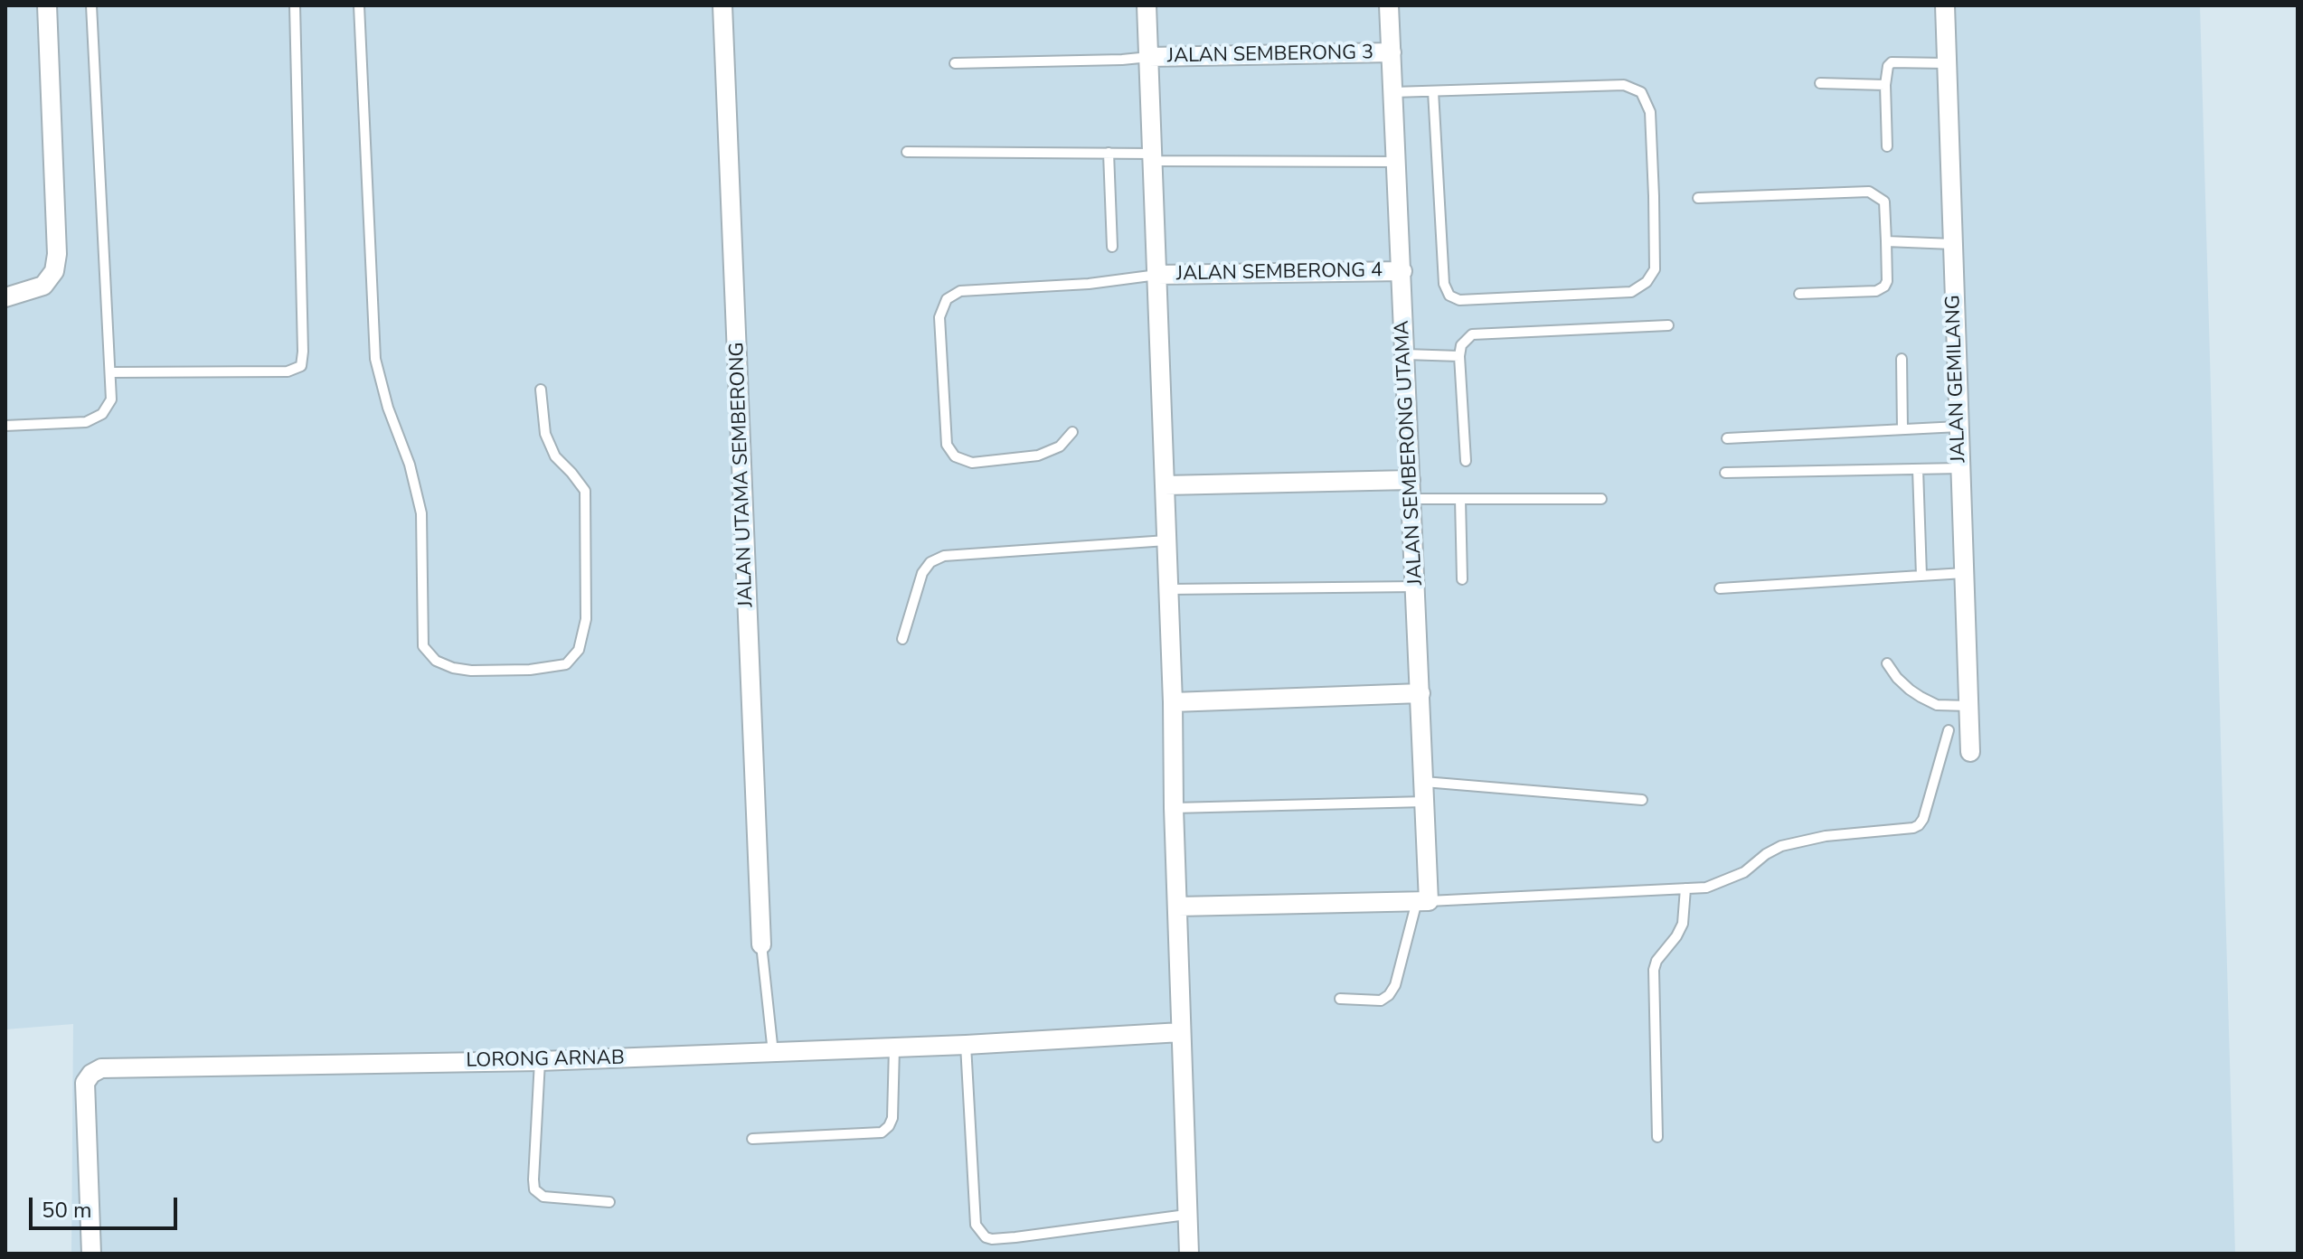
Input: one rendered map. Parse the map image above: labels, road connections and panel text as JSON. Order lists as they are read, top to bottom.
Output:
{
  "streets": {
    "street": [
      "JALAN SEMBERONG 3",
      "JALAN SEMBERONG 4",
      "JALAN GEMILANG",
      "JALAN SEMBERONG UTAMA",
      "JALAN UTAMA SEMBERONG",
      "LORONG ARNAB"
    ]
  },
  "crossings": [
    ["JALAN SEMBERONG 3", "JALAN SEMBERONG UTAMA"],
    ["JALAN SEMBERONG 4", "JALAN SEMBERONG UTAMA"]
  ],
  "scale_bar": "50 m"
}
